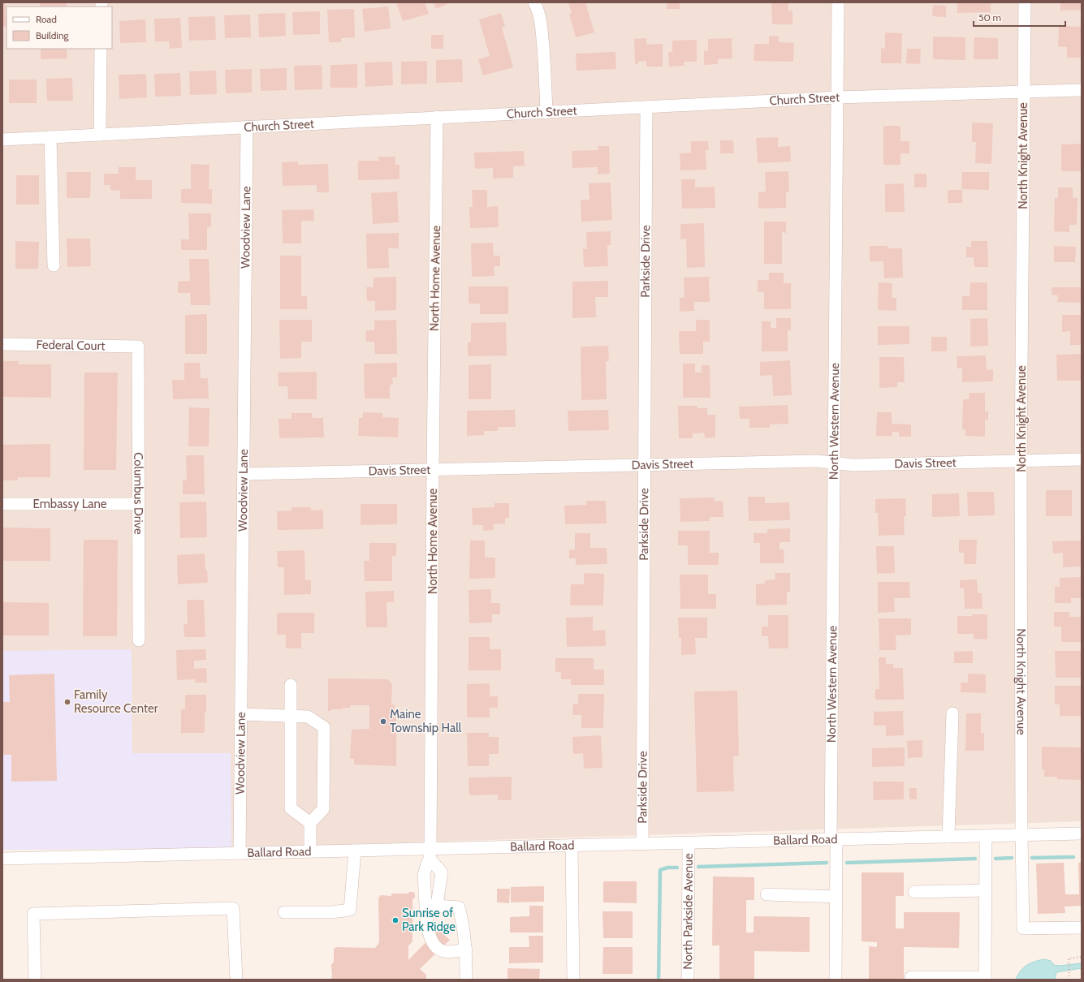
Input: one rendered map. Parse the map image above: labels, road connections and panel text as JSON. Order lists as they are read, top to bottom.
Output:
{
  "streets": {
    "street": [
      "Church Street",
      "North Knight Avenue",
      "Woodview Lane",
      "Parkside Drive",
      "North Home Avenue",
      "Federal Court",
      "North Western Avenue",
      "Davis Street",
      "Columbus Drive",
      "Embassy Lane",
      "Ballard Road",
      "North Parkside Avenue"
    ]
  },
  "crossings": [
    ["Church Street", "North Knight Avenue"],
    ["Church Street", "Woodview Lane"],
    ["Church Street", "Parkside Drive"],
    ["Church Street", "North Home Avenue"],
    ["Church Street", "North Western Avenue"],
    ["North Knight Avenue", "Davis Street"],
    ["North Knight Avenue", "Ballard Road"],
    ["Woodview Lane", "Davis Street"],
    ["Woodview Lane", "Ballard Road"],
    ["Parkside Drive", "Davis Street"],
    ["Parkside Drive", "Ballard Road"],
    ["North Home Avenue", "Davis Street"],
    ["North Home Avenue", "Ballard Road"],
    ["Federal Court", "Columbus Drive"],
    ["North Western Avenue", "Davis Street"],
    ["North Western Avenue", "Ballard Road"],
    ["Columbus Drive", "Embassy Lane"],
    ["Ballard Road", "North Parkside Avenue"]
  ],
  "places": ["Family Resource Center", "Maine Township Hall", "Sunrise of Park Ridge"],
  "legend": ["Road", "Building"],
  "scale_bar": "50 m"
}
